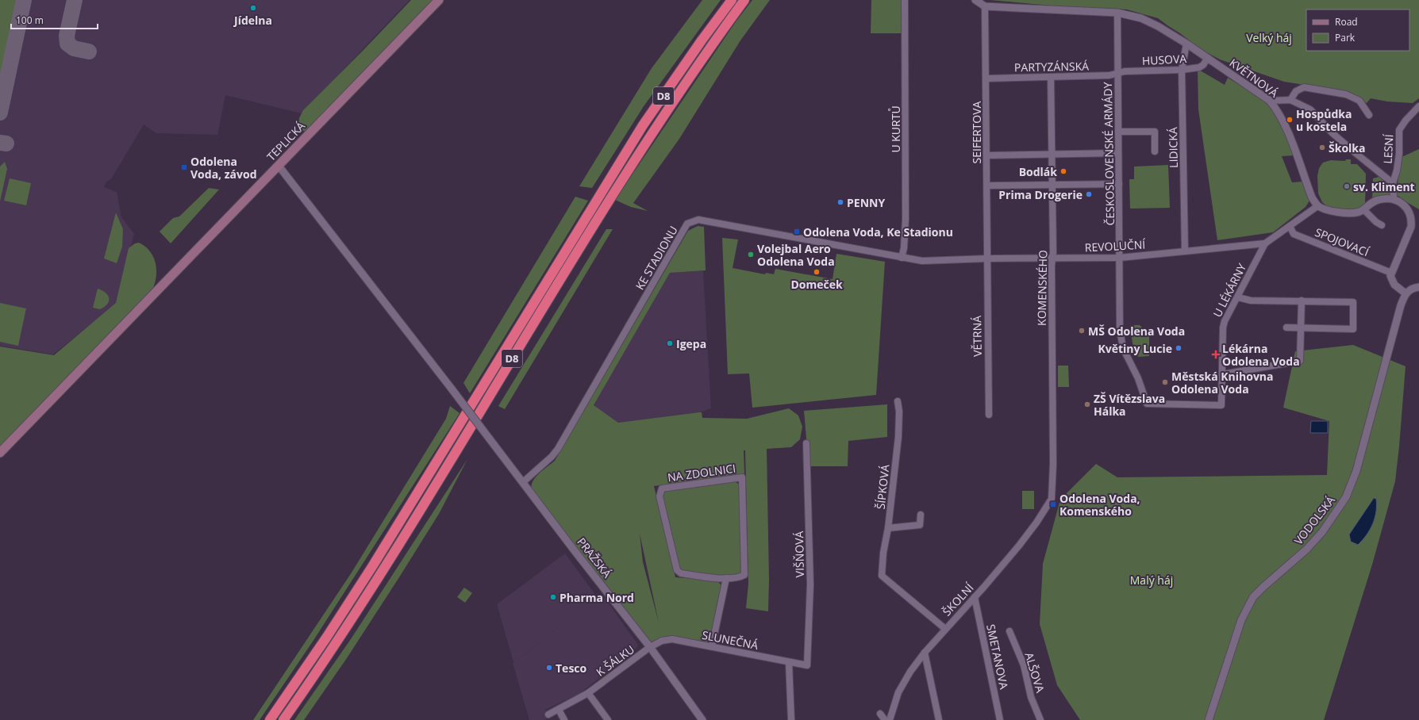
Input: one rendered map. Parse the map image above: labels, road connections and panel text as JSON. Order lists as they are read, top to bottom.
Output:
{
  "streets": {
    "highway": ["D8"],
    "main road": ["TEPLICKÁ"],
    "street": [
      "HUSOVA",
      "PARTYZÁNSKÁ",
      "KVĚTNOVÁ",
      "U KURTŮ",
      "SEIFERTOVA",
      "LIDICKÁ",
      "LESNÍ",
      "ČESKOSLOVENSKÉ ARMÁDY",
      "SPOJOVACÍ",
      "REVOLUČNÍ",
      "KE STADIONU",
      "KOMENSKÉHO",
      "U LÉKÁRNY",
      "VĚTRNÁ",
      "NA ZDOLNICI",
      "ŠÍPKOVÁ",
      "VODOLSKÁ",
      "VIŠŇOVÁ",
      "PRAŽSKÁ",
      "ŠKOLNÍ",
      "SLUNEČNÁ",
      "SMETANOVA",
      "K ŠÁLKU",
      "ALŠOVA"
    ]
  },
  "crossings": [
    ["HUSOVA", "PARTYZÁNSKÁ"],
    ["HUSOVA", "KVĚTNOVÁ"],
    ["HUSOVA", "LIDICKÁ"],
    ["HUSOVA", "ČESKOSLOVENSKÉ ARMÁDY"],
    ["PARTYZÁNSKÁ", "SEIFERTOVA"],
    ["PARTYZÁNSKÁ", "ČESKOSLOVENSKÉ ARMÁDY"],
    ["PARTYZÁNSKÁ", "KOMENSKÉHO"],
    ["KVĚTNOVÁ", "SEIFERTOVA"],
    ["KVĚTNOVÁ", "LIDICKÁ"],
    ["KVĚTNOVÁ", "ČESKOSLOVENSKÉ ARMÁDY"],
    ["KVĚTNOVÁ", "REVOLUČNÍ"],
    ["U KURTŮ", "REVOLUČNÍ"],
    ["U KURTŮ", "KE STADIONU"],
    ["SEIFERTOVA", "REVOLUČNÍ"],
    ["SEIFERTOVA", "VĚTRNÁ"],
    ["TEPLICKÁ", "PRAŽSKÁ"],
    ["LIDICKÁ", "REVOLUČNÍ"],
    ["ČESKOSLOVENSKÉ ARMÁDY", "REVOLUČNÍ"],
    ["ČESKOSLOVENSKÉ ARMÁDY", "U LÉKÁRNY"],
    ["SPOJOVACÍ", "REVOLUČNÍ"],
    ["REVOLUČNÍ", "KE STADIONU"],
    ["REVOLUČNÍ", "KOMENSKÉHO"],
    ["REVOLUČNÍ", "U LÉKÁRNY"],
    ["REVOLUČNÍ", "VĚTRNÁ"],
    ["KE STADIONU", "PRAŽSKÁ"],
    ["KOMENSKÉHO", "ŠKOLNÍ"],
    ["ŠÍPKOVÁ", "ŠKOLNÍ"],
    ["VIŠŇOVÁ", "SLUNEČNÁ"],
    ["PRAŽSKÁ", "SLUNEČNÁ"],
    ["PRAŽSKÁ", "K ŠÁLKU"],
    ["ŠKOLNÍ", "SMETANOVA"],
    ["SLUNEČNÁ", "K ŠÁLKU"]
  ],
  "parks": ["Velký háj", "Malý háj"],
  "places": {
    "other": [
      "Jídelna",
      "Hospůdka u kostela",
      "Školka",
      "Bodlák",
      "sv. Kliment",
      "Prima Drogerie",
      "PENNY",
      "Volejbal Aero Odolena Voda",
      "Domeček",
      "MŠ Odolena Voda",
      "Igepa",
      "Květiny Lucie",
      "Městská Knihovna Odolena Voda",
      "ZŠ Vítězslava Hálka",
      "Pharma Nord",
      "Tesco"
    ],
    "transit": ["Odolena Voda, závod", "Odolena Voda, Ke Stadionu", "Odolena Voda, Komenského"],
    "health": ["Lékárna Odolena Voda"]
  },
  "legend": ["Road", "Park"],
  "scale_bar": "100 m"
}
